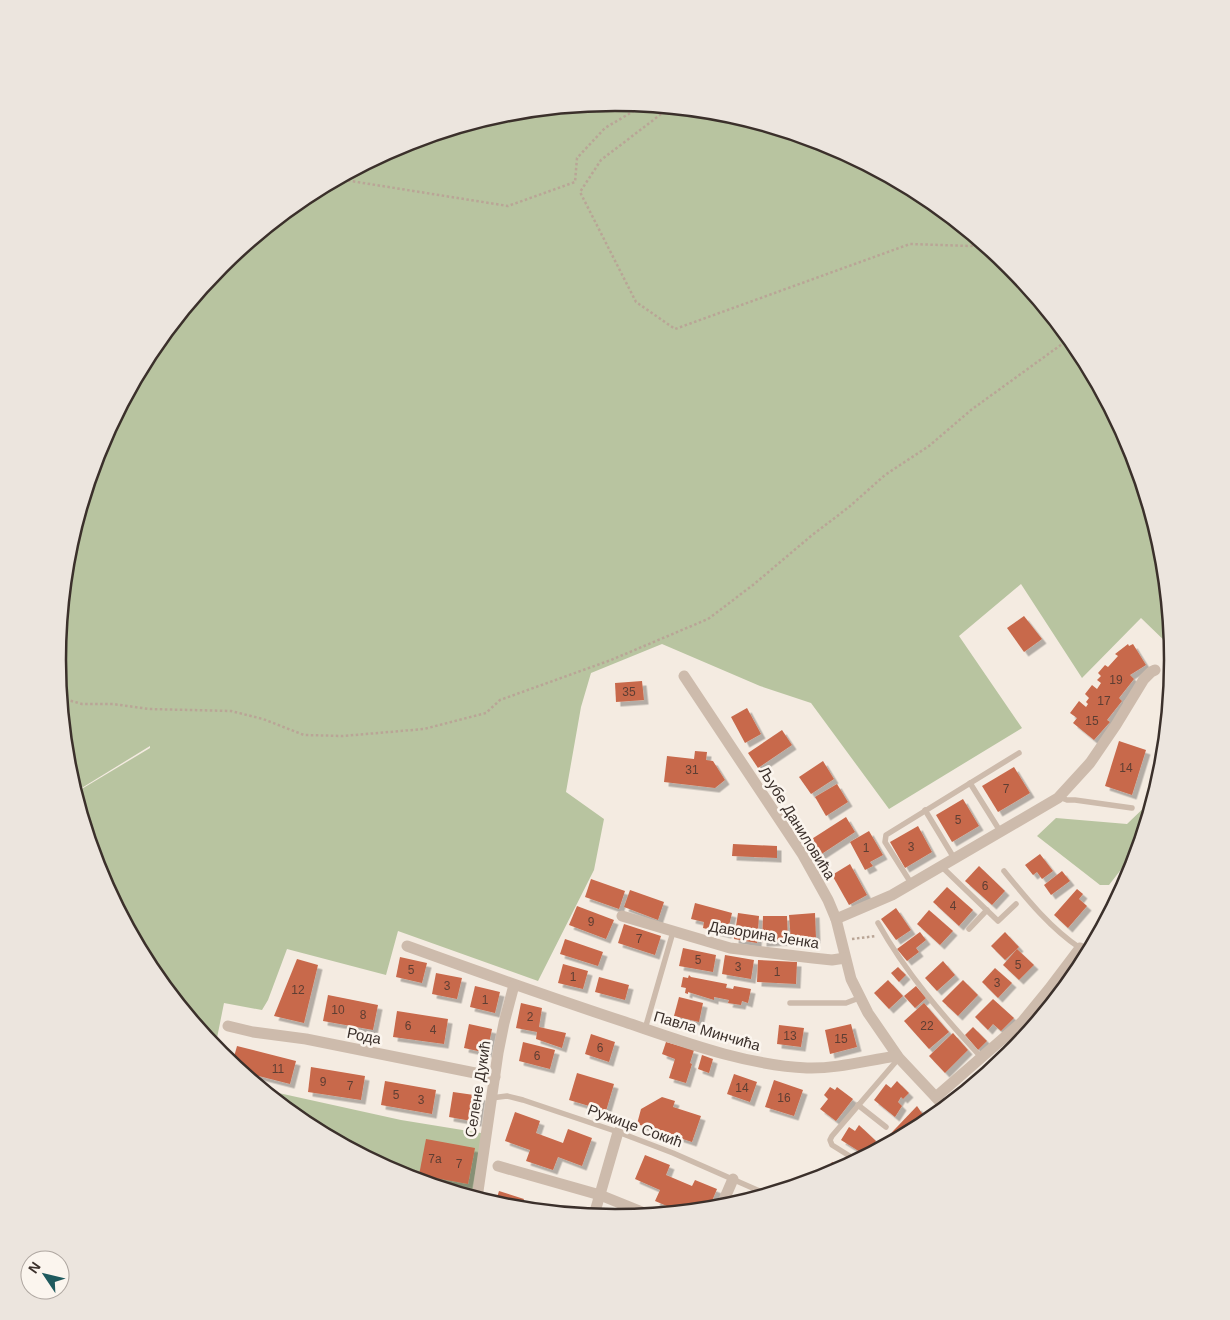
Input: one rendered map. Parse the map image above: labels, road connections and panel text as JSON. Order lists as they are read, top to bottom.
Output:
{
  "streets": {
    "street": [
      "Љубе Даниловића",
      "Даворина Јенка",
      "Павла Минчића",
      "Рода",
      "Селене Дукић"
    ],
    "lane": ["Ружице Сокић"]
  },
  "crossings": [
    ["Љубе Даниловића", "Даворина Јенка"],
    ["Љубе Даниловића", "Павла Минчића"],
    ["Павла Минчића", "Селене Дукић"],
    ["Рода", "Селене Дукић"],
    ["Селене Дукић", "Ружице Сокић"]
  ],
  "house_numbers": [
    "19",
    "35",
    "17",
    "15",
    "14",
    "31",
    "7",
    "5",
    "3",
    "1",
    "6",
    "4",
    "9",
    "7",
    "5",
    "5",
    "3",
    "5",
    "1",
    "1",
    "3",
    "3",
    "12",
    "1",
    "10",
    "8",
    "2",
    "6",
    "22",
    "4",
    "13",
    "15",
    "6",
    "6",
    "11",
    "9",
    "7",
    "14",
    "5",
    "16",
    "3",
    "7a",
    "7"
  ],
  "north": "top left"
}
